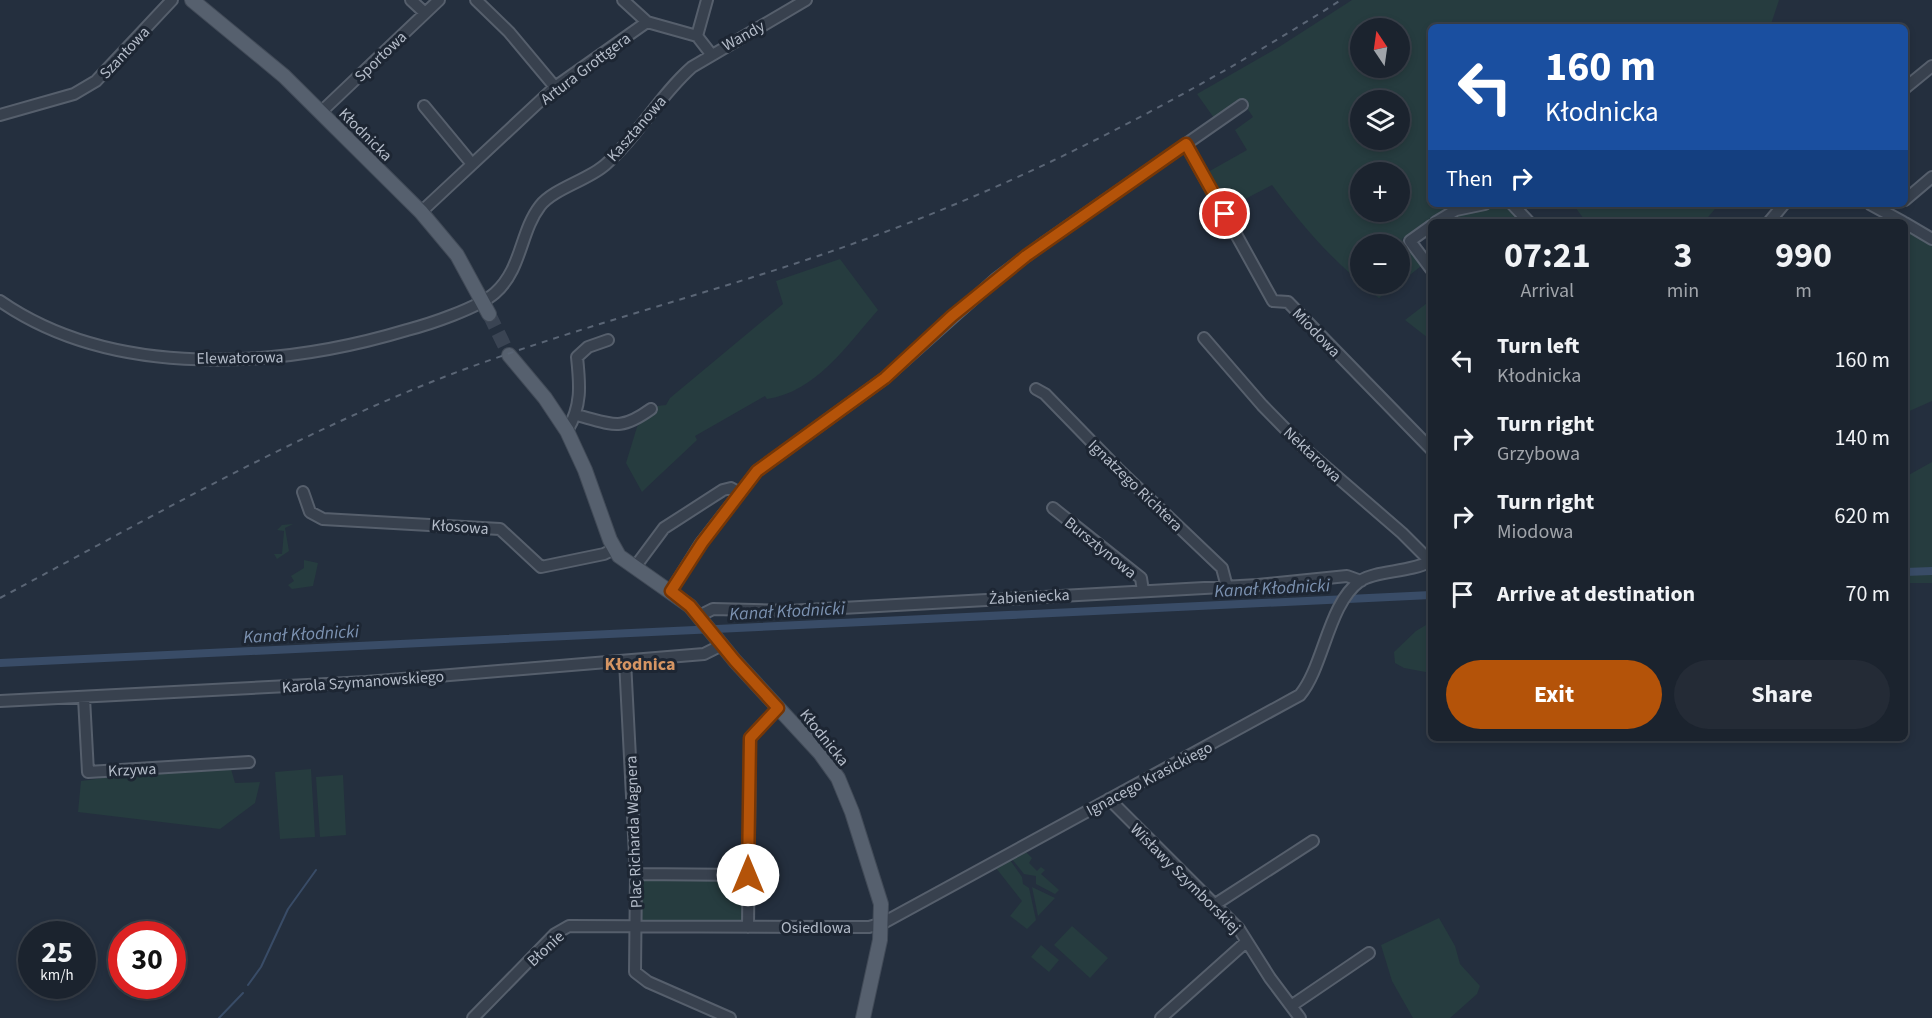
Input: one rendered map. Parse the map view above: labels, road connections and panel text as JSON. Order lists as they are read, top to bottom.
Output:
{
  "streets": {
    "main road": ["Kłodnicka"],
    "street": [
      "Wandy",
      "Szantowa",
      "Sportowa",
      "Artura Grottgera",
      "Kasztanowa",
      "Miodowa",
      "Elewatorowa",
      "Nektarowa",
      "Ignatzego Richtera",
      "Kłosowa",
      "Bursztynowa",
      "Żabieniecka",
      "Karola Szymanowskiego",
      "Krzywa",
      "Ignacego Krasickiego",
      "Plac Richarda Wagnera",
      "Wisławy Szymborskiej",
      "Osiedlowa",
      "Błonie"
    ]
  },
  "crossings": [
    ["Wandy", "Kasztanowa"],
    ["Sportowa", "Kłodnicka"],
    ["Artura Grottgera", "Kłodnicka"],
    ["Kasztanowa", "Kłodnicka"],
    ["Kasztanowa", "Elewatorowa"],
    ["Kłodnicka", "Elewatorowa"],
    ["Kłodnicka", "Kłosowa"],
    ["Kłodnicka", "Żabieniecka"],
    ["Kłodnicka", "Karola Szymanowskiego"],
    ["Kłodnicka", "Ignacego Krasickiego"],
    ["Kłodnicka", "Osiedlowa"],
    ["Ignatzego Richtera", "Żabieniecka"],
    ["Bursztynowa", "Żabieniecka"],
    ["Żabieniecka", "Ignacego Krasickiego"],
    ["Karola Szymanowskiego", "Krzywa"],
    ["Karola Szymanowskiego", "Plac Richarda Wagnera"],
    ["Ignacego Krasickiego", "Wisławy Szymborskiej"],
    ["Ignacego Krasickiego", "Osiedlowa"],
    ["Plac Richarda Wagnera", "Osiedlowa"],
    ["Plac Richarda Wagnera", "Błonie"]
  ],
  "districts": ["Kłodnica"],
  "water": ["Kanał Kłodnicki"],
  "north": "top",
  "page": {
    "map_buttons": ["+", "−"],
    "turn": ["160 m", "Kłodnicka"],
    "then": "Then",
    "eta": [
      "07:21",
      "Arrival",
      "3",
      "min",
      "990",
      "m"
    ],
    "list": [
      {
        "name": "Turn left",
        "note": "Kłodnicka",
        "value": "160 m"
      },
      {
        "name": "Turn right",
        "note": "Grzybowa",
        "value": "140 m"
      },
      {
        "name": "Turn right",
        "note": "Miodowa",
        "value": "620 m"
      },
      {
        "name": "Arrive at destination",
        "value": "70 m"
      }
    ],
    "buttons": ["Exit", "Share"],
    "speed": "25 km/h",
    "limit": "30"
  }
}
